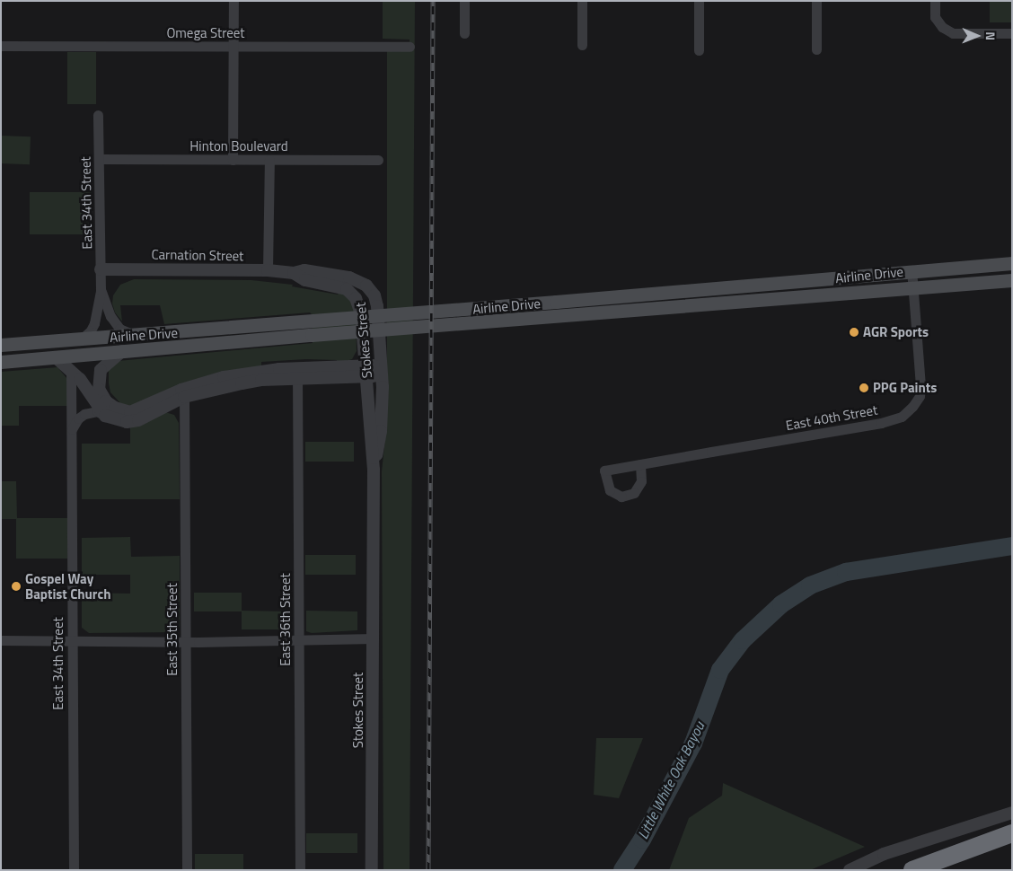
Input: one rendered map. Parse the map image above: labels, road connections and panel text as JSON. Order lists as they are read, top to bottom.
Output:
{
  "streets": {
    "main road": ["Airline Drive"],
    "street": [
      "Omega Street",
      "Hinton Boulevard",
      "East 34th Street",
      "Carnation Street",
      "Stokes Street",
      "East 40th Street",
      "East 36th Street",
      "East 35th Street"
    ]
  },
  "crossings": [
    ["Hinton Boulevard", "East 34th Street"],
    ["East 34th Street", "Carnation Street"],
    ["East 34th Street", "Airline Drive"],
    ["Carnation Street", "Stokes Street"],
    ["Airline Drive", "Stokes Street"],
    ["Airline Drive", "East 40th Street"],
    ["Airline Drive", "East 36th Street"],
    ["Airline Drive", "East 35th Street"]
  ],
  "water": ["Little White Oak Bayou"],
  "places": ["AGR Sports", "PPG Paints", "Gospel Way Baptist Church"],
  "north": "right"
}
